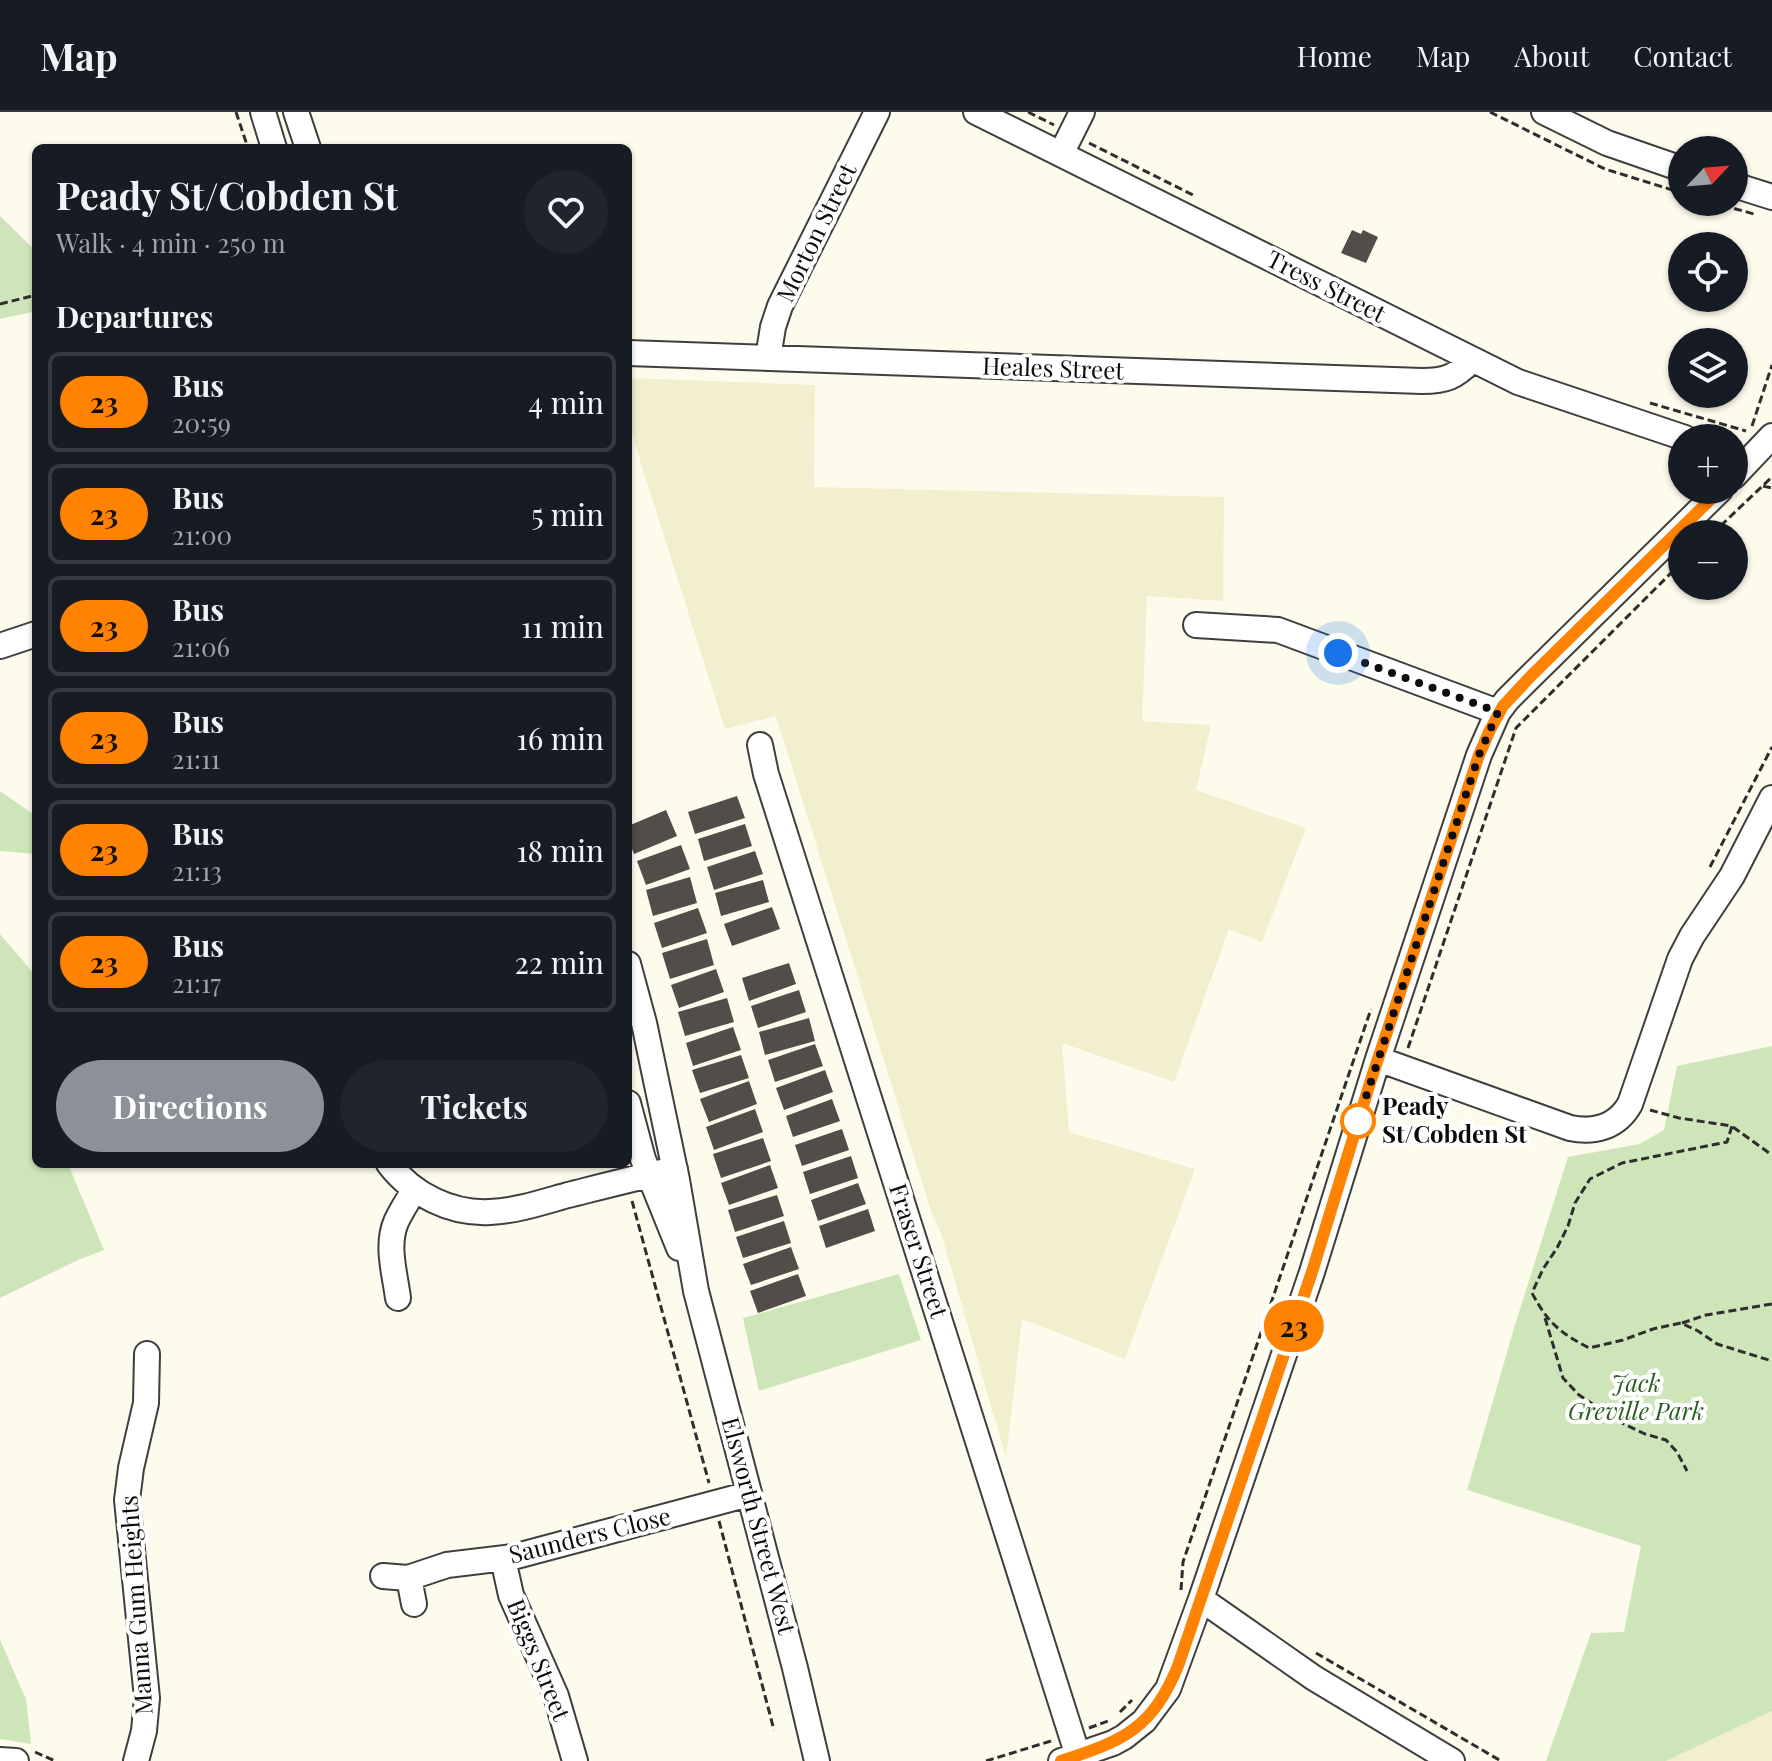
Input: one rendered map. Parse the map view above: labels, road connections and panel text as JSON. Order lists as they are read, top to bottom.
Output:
{
  "streets": {
    "street": [
      "Morton Street",
      "Tress Street",
      "Heales Street",
      "Fraser Street",
      "Elsworth Street West",
      "Saunders Close",
      "Manna Gum Heights",
      "Biggs Street"
    ]
  },
  "crossings": [
    ["Morton Street", "Heales Street"],
    ["Tress Street", "Heales Street"],
    ["Elsworth Street West", "Saunders Close"],
    ["Saunders Close", "Biggs Street"]
  ],
  "parks": ["Jack Greville Park"],
  "places": ["Peady St/Cobden St"],
  "lines": ["bus line 23"],
  "north": "top right",
  "page": {
    "header": "Map",
    "nav": [
      "Home",
      "Map",
      "About",
      "Contact"
    ],
    "on_map": "23",
    "map_buttons": ["+", "−"],
    "heading": [
      ["Peady St/Cobden St", "Walk · 4 min · 250 m"],
      "Departures"
    ],
    "list": [
      {
        "mark": "23",
        "name": "Bus",
        "note": "20:59",
        "value": "4 min"
      },
      {
        "mark": "23",
        "name": "Bus",
        "note": "21:00",
        "value": "5 min"
      },
      {
        "mark": "23",
        "name": "Bus",
        "note": "21:06",
        "value": "11 min"
      },
      {
        "mark": "23",
        "name": "Bus",
        "note": "21:11",
        "value": "16 min"
      },
      {
        "mark": "23",
        "name": "Bus",
        "note": "21:13",
        "value": "18 min"
      },
      {
        "mark": "23",
        "name": "Bus",
        "note": "21:17",
        "value": "22 min"
      }
    ],
    "buttons": ["Directions", "Tickets"]
  }
}
